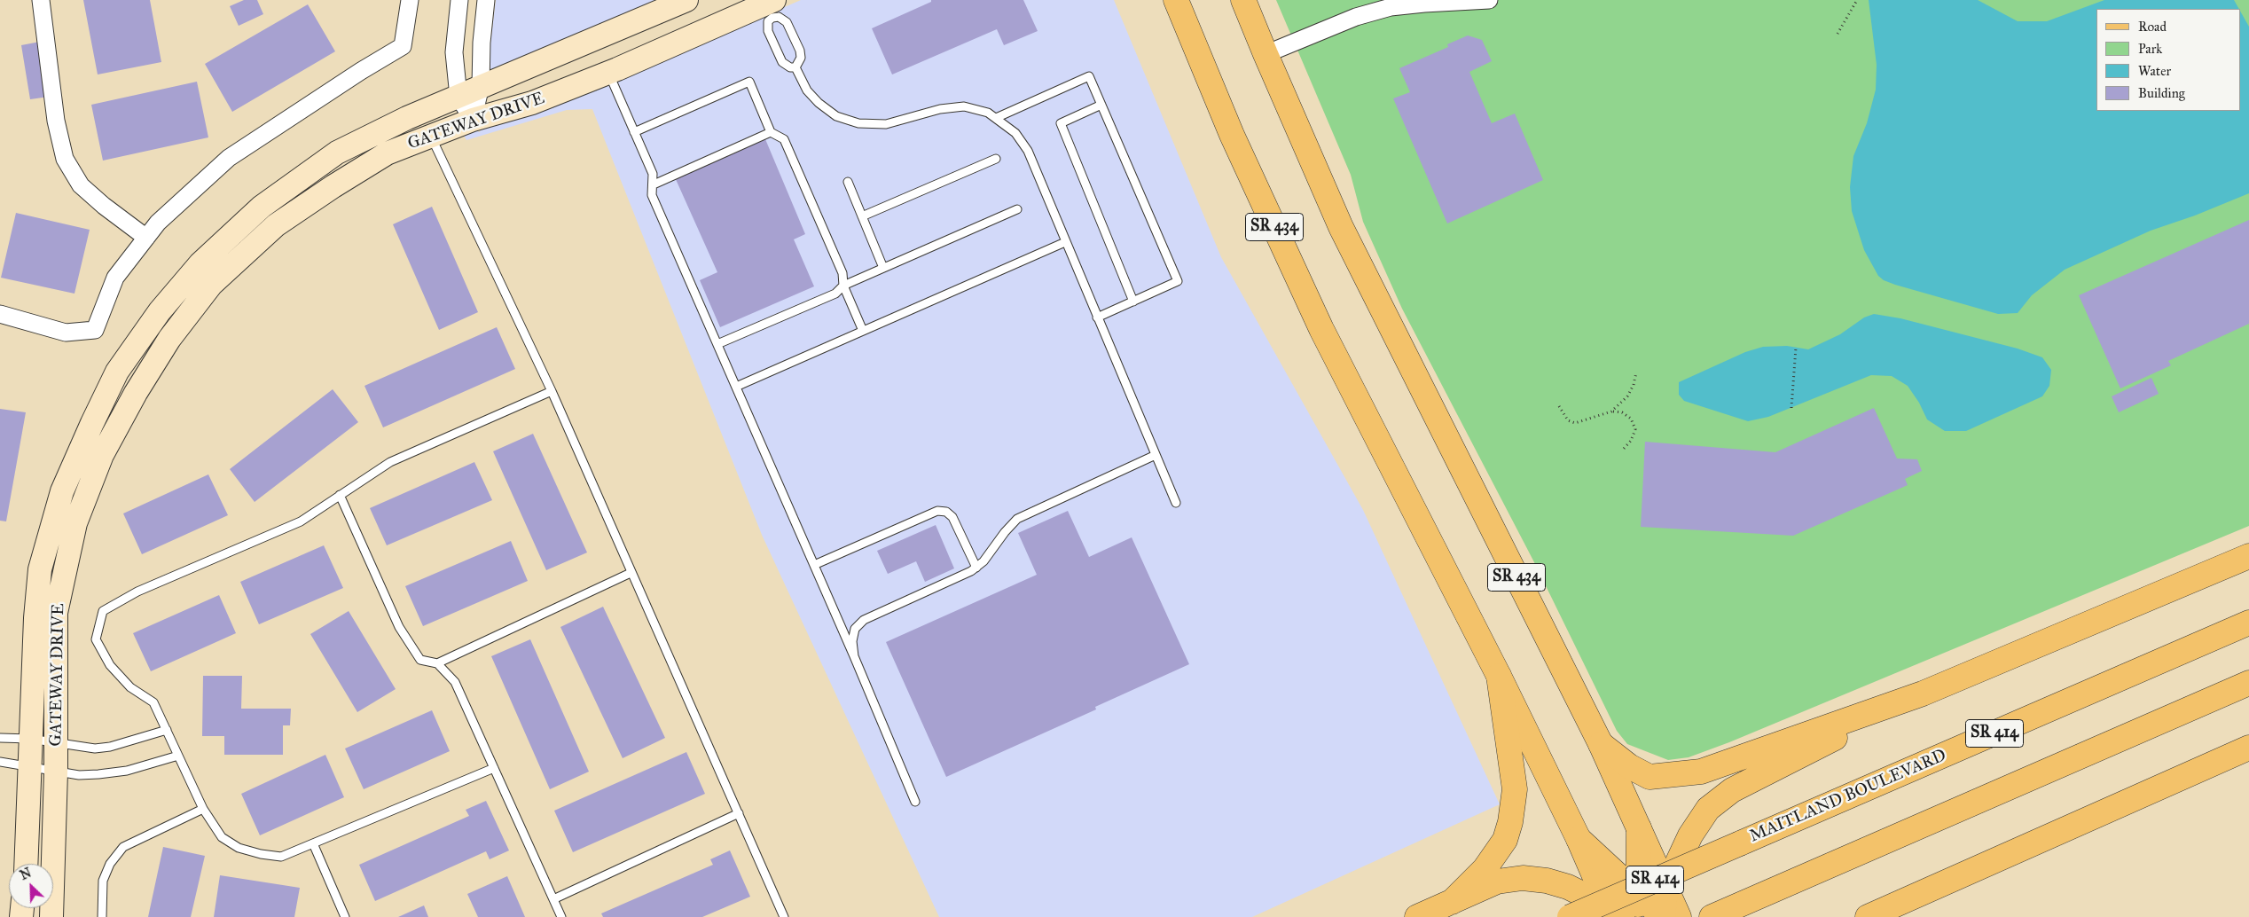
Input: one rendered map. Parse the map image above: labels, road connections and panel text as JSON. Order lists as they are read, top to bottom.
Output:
{
  "streets": {
    "main road": ["SR 434", "SR 414", "MAITLAND BOULEVARD"],
    "street": ["GATEWAY DRIVE"]
  },
  "legend": [
    "Road",
    "Park",
    "Water",
    "Building"
  ],
  "north": "top left"
}
